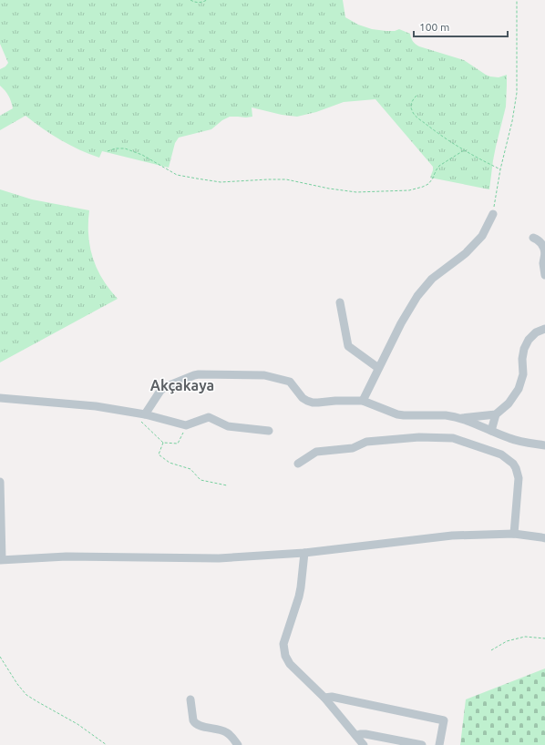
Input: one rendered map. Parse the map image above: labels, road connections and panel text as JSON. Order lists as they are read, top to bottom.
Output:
{
  "districts": ["Akçakaya"],
  "scale_bar": "100 m"
}
